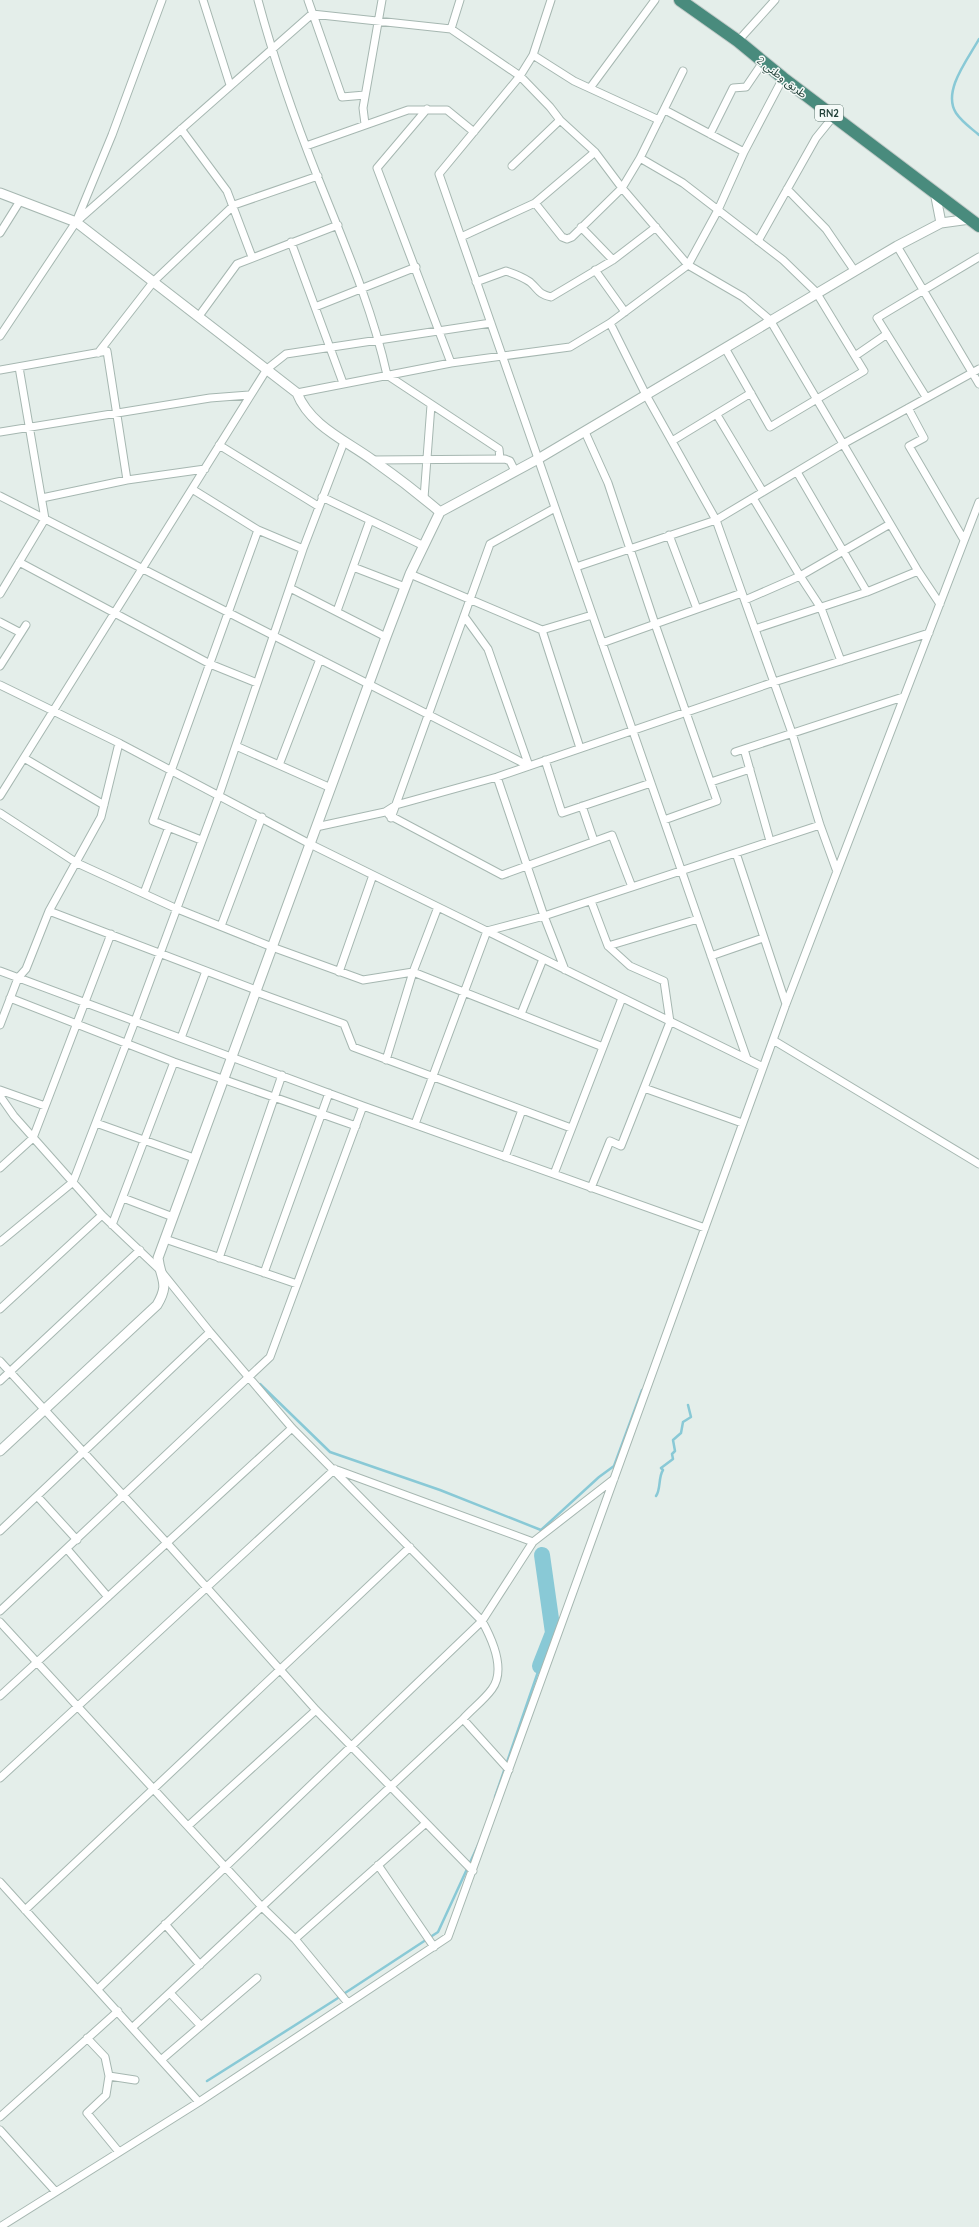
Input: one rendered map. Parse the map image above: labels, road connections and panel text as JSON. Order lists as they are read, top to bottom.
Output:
{
  "streets": {
    "highway": ["طريق وطني 2", "RN2"]
  }
}
